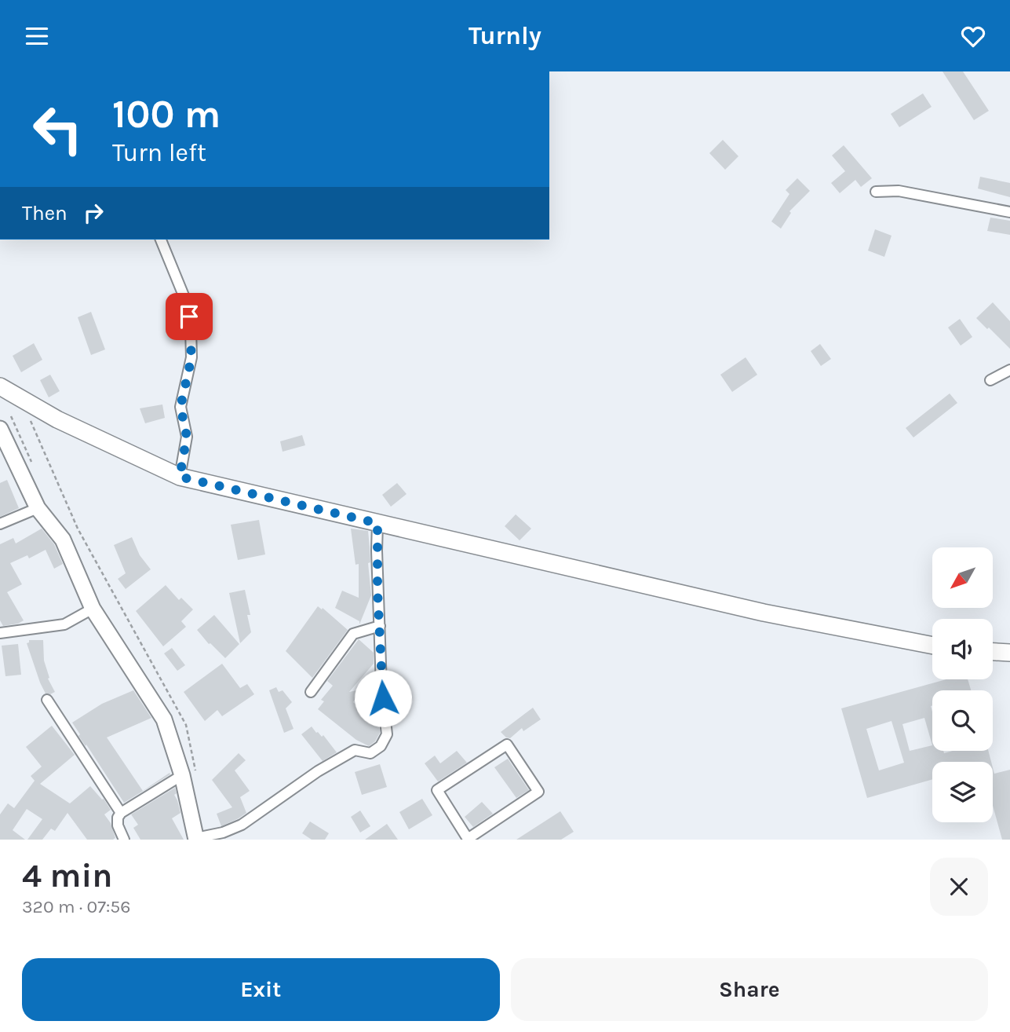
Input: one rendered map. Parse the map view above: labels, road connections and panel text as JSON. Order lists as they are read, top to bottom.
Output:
{
  "north": "bottom left",
  "page": {
    "header": "Turnly",
    "turn": ["100 m", "Turn left"],
    "then": "Then",
    "heading": ["4 min", "320 m · 07:56"],
    "buttons": ["Exit", "Share"]
  }
}
